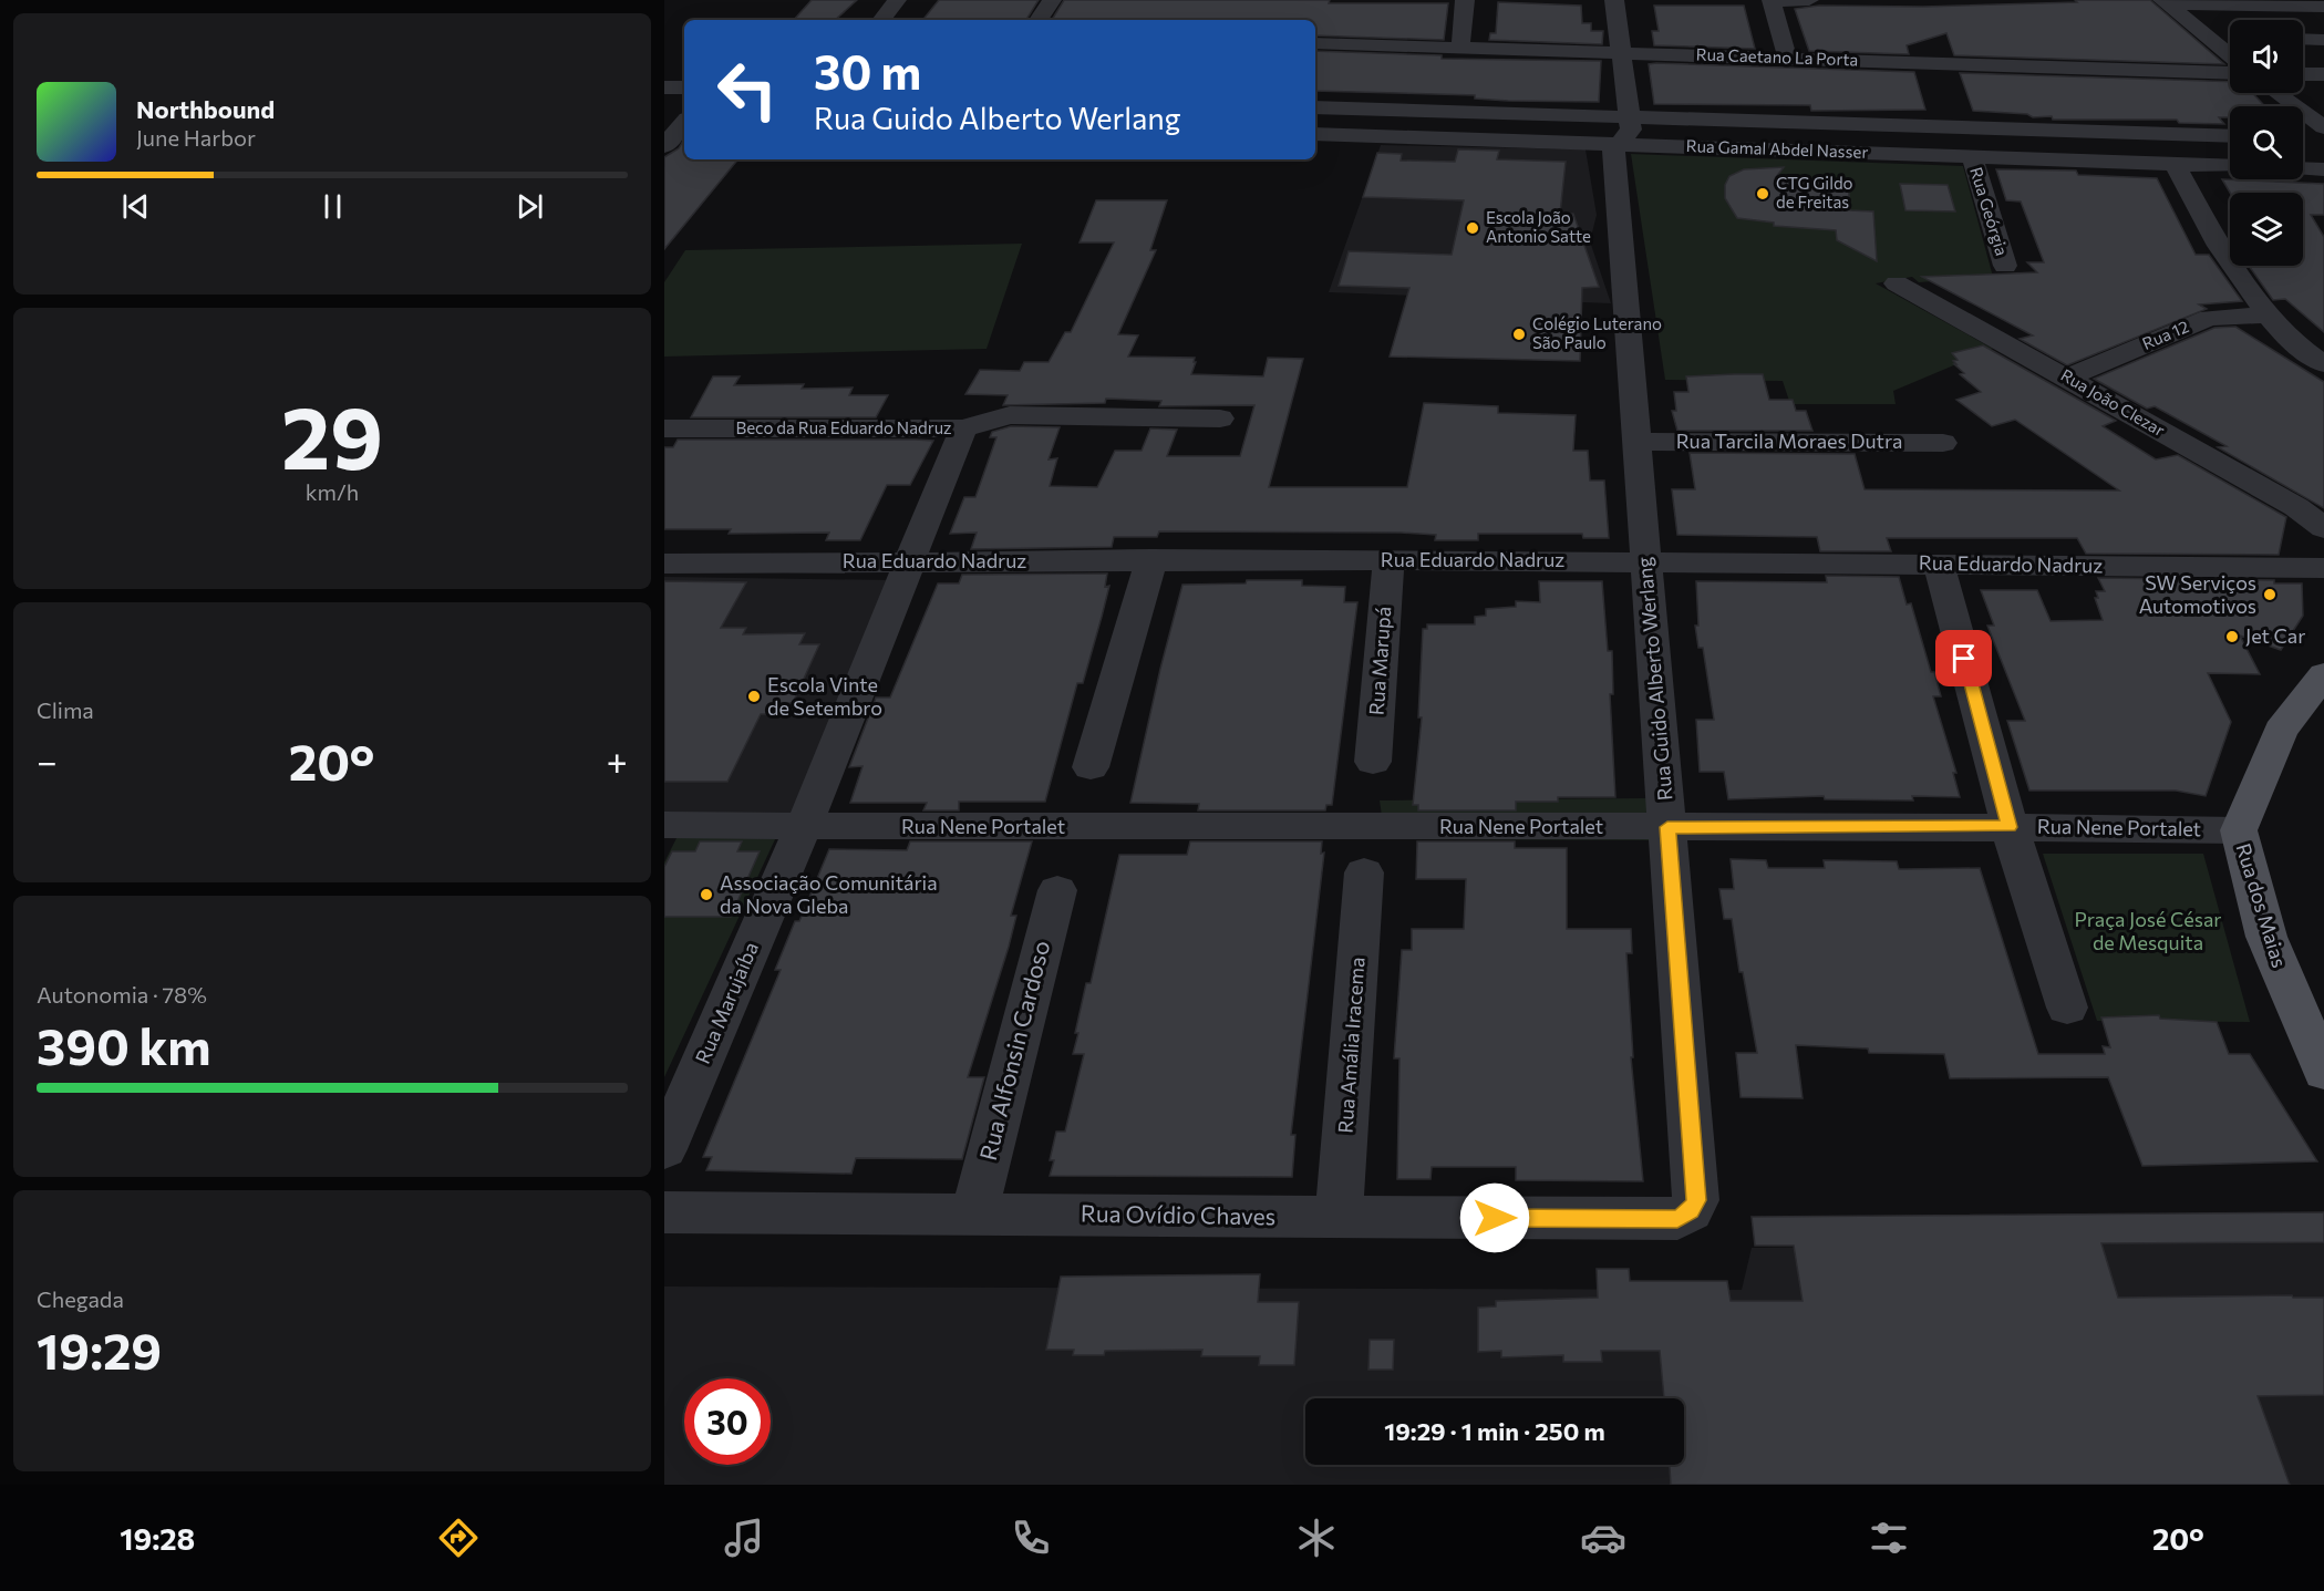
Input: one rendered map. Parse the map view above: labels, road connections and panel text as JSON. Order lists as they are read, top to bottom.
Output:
{
  "streets": {
    "main road": ["Rua dos Maias"],
    "street": [
      "Rua Caetano La Porta",
      "Rua Gamal Abdel Nasser",
      "Rua Geórgia",
      "Rua 12",
      "Rua João Clezar",
      "Beco da Rua Eduardo Nadruz",
      "Rua Tarcila Moraes Dutra",
      "Rua Eduardo Nadruz",
      "Rua Marupá",
      "Rua Guido Alberto Werlang",
      "Rua Nene Portalet",
      "Rua Marujaíba",
      "Rua Amália Iracema",
      "Rua Alfonsin Cardoso",
      "Rua Ovídio Chaves"
    ]
  },
  "crossings": [
    ["Rua Gamal Abdel Nasser", "Rua Geórgia"],
    ["Rua Gamal Abdel Nasser", "Rua Guido Alberto Werlang"],
    ["Rua 12", "Rua João Clezar"],
    ["Beco da Rua Eduardo Nadruz", "Rua Marujaíba"],
    ["Rua Tarcila Moraes Dutra", "Rua Guido Alberto Werlang"],
    ["Rua Eduardo Nadruz", "Rua Marupá"],
    ["Rua Eduardo Nadruz", "Rua Guido Alberto Werlang"],
    ["Rua Eduardo Nadruz", "Rua Marujaíba"],
    ["Rua Guido Alberto Werlang", "Rua Nene Portalet"],
    ["Rua Guido Alberto Werlang", "Rua Ovídio Chaves"],
    ["Rua Nene Portalet", "Rua dos Maias"],
    ["Rua Nene Portalet", "Rua Marujaíba"],
    ["Rua Amália Iracema", "Rua Ovídio Chaves"],
    ["Rua Alfonsin Cardoso", "Rua Ovídio Chaves"]
  ],
  "parks": ["Praça José César de Mesquita"],
  "places": [
    "CTG Gildo de Freitas",
    "Escola João Antonio Satte",
    "Colégio Luterano São Paulo",
    "SW Serviços Automotivos",
    "Jet Car",
    "Escola Vinte de Setembro",
    "Associação Comunitária da Nova Gleba"
  ],
  "page": {
    "turn": ["30 m", "Rua Guido Alberto Werlang"],
    "song": ["Northbound", "June Harbor"],
    "tile": [
      ["29", "km/h"],
      "Clima",
      ["Autonomia · 78%", "390 km"],
      ["Chegada", "19:29"]
    ],
    "heat": ["−", "20°", "+"],
    "limit": "30",
    "trip": "19:29 · 1 min · 250 m",
    "tabs": ["19:28", "20°"]
  }
}
